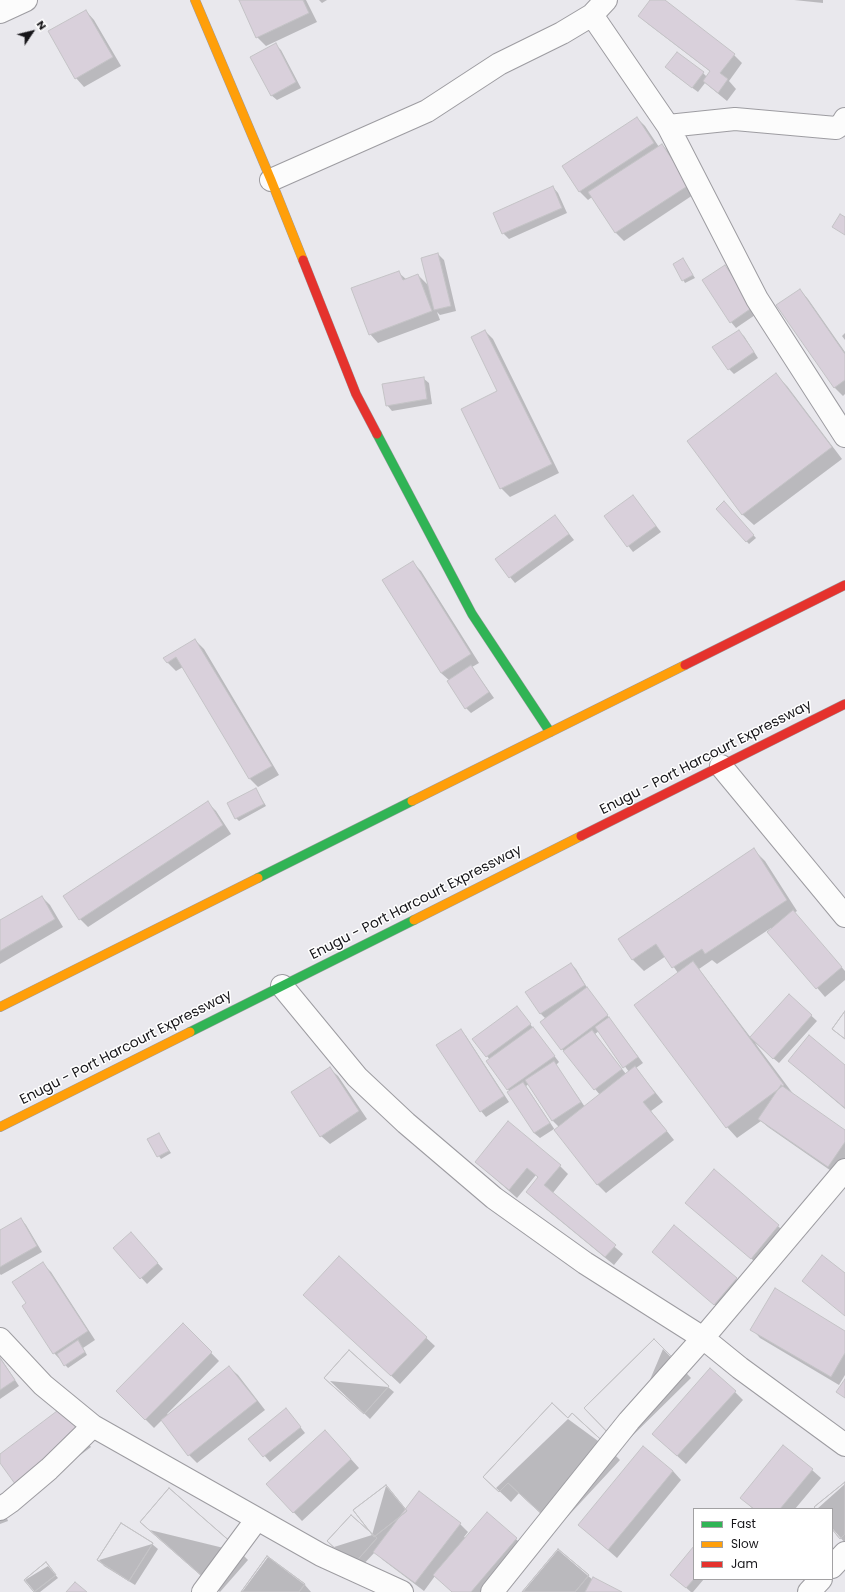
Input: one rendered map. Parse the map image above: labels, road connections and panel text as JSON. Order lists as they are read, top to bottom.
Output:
{
  "streets": {
    "main road": ["Enugu - Port Harcourt Expressway"]
  },
  "legend": ["Fast", "Slow", "Jam"],
  "north": "top right"
}
